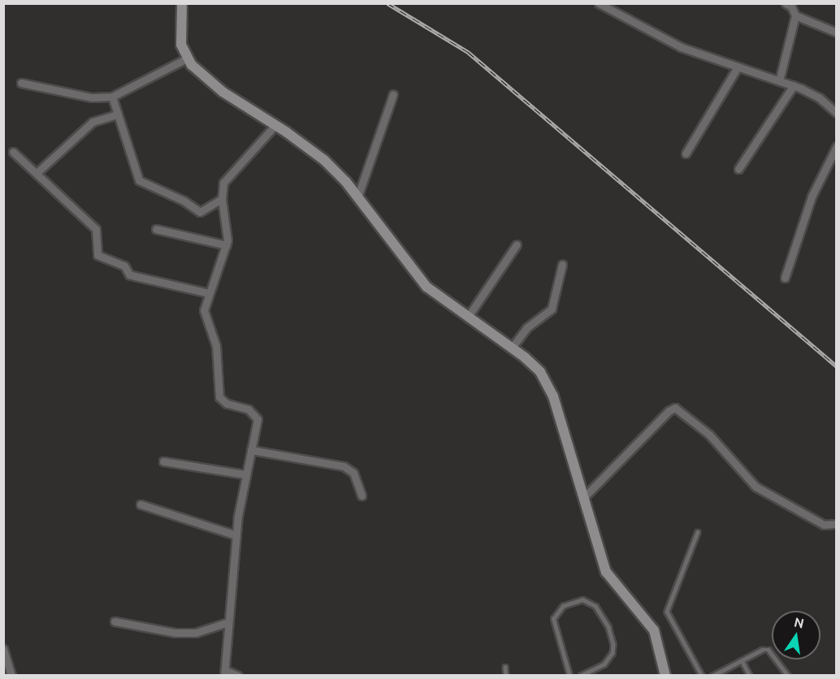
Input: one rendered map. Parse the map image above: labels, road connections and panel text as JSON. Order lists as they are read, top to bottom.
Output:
{
  "north": "top"
}
